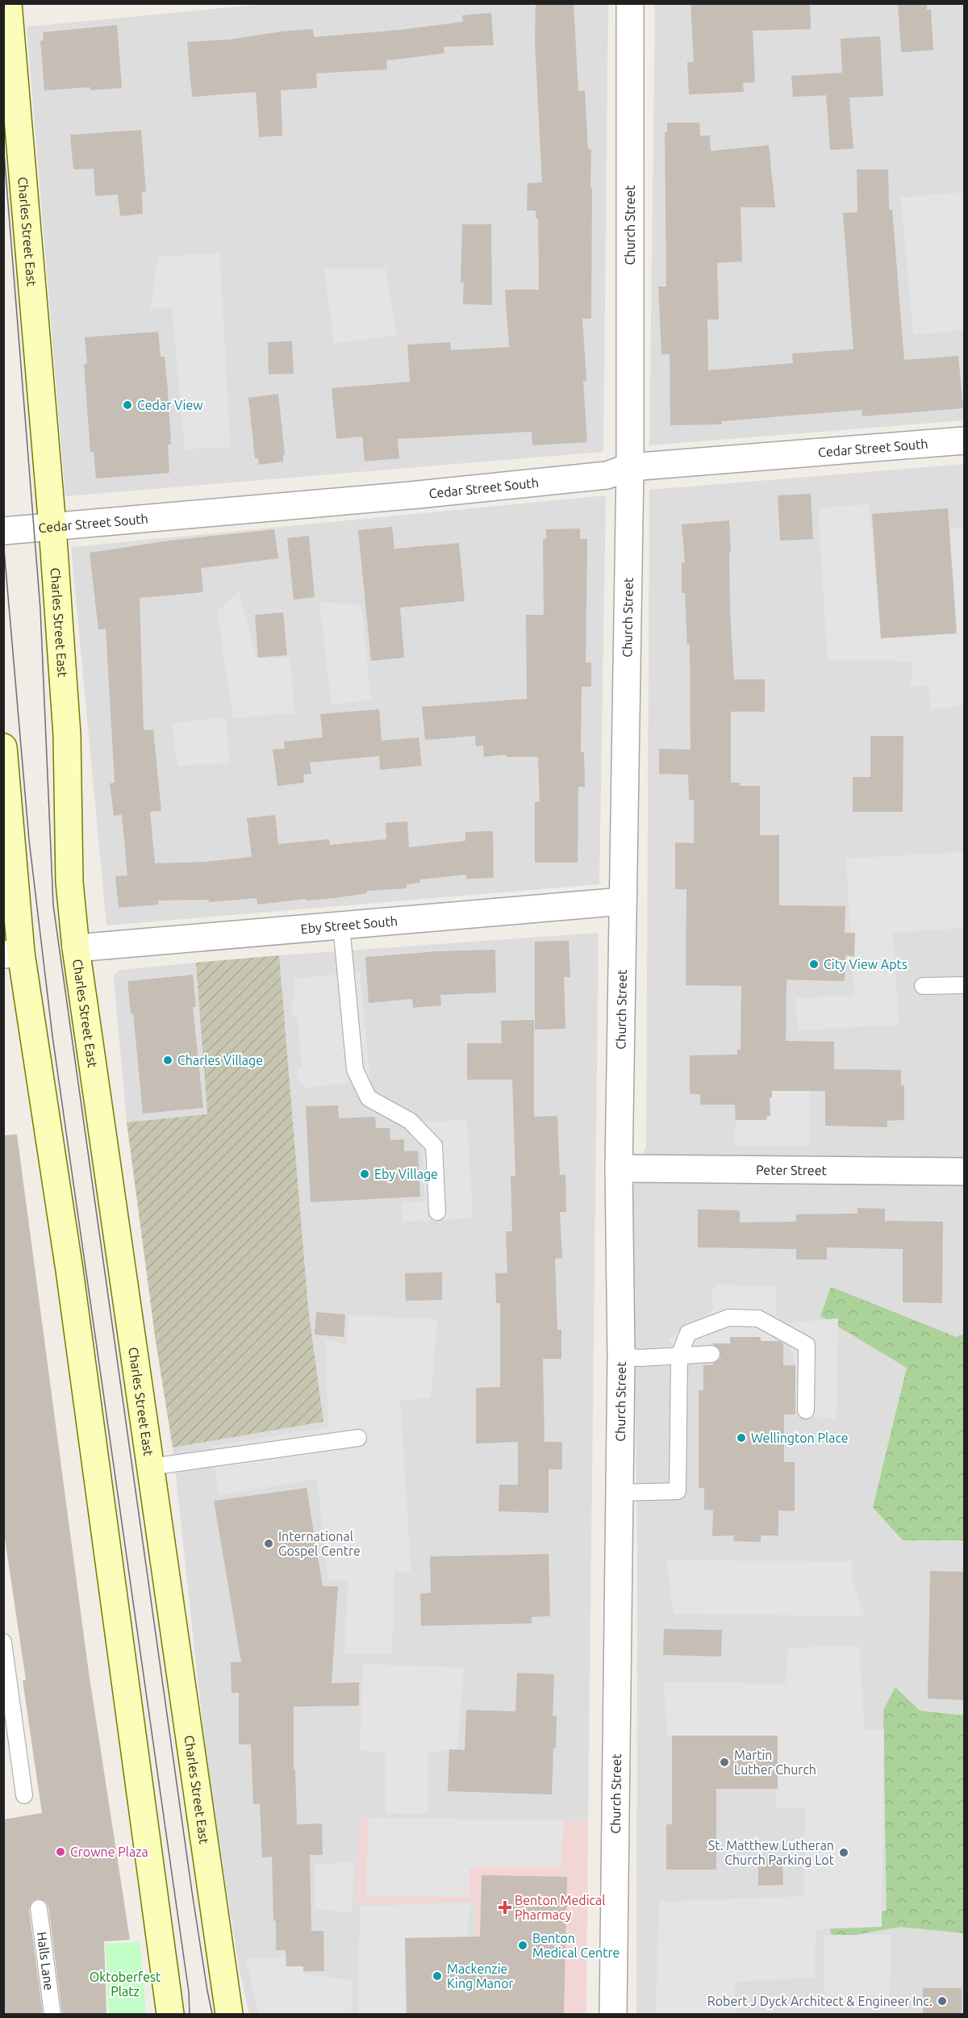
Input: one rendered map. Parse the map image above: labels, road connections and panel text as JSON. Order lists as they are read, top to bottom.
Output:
{
  "streets": {
    "main road": ["Charles Street East"],
    "street": [
      "Church Street",
      "Cedar Street South",
      "Eby Street South",
      "Peter Street"
    ],
    "lane": ["Halls Lane"]
  },
  "crossings": [
    ["Church Street", "Cedar Street South"],
    ["Church Street", "Eby Street South"],
    ["Church Street", "Peter Street"],
    ["Charles Street East", "Cedar Street South"],
    ["Charles Street East", "Eby Street South"]
  ],
  "parks": ["Oktoberfest Platz"],
  "places": {
    "other": [
      "Cedar View",
      "City View Apts",
      "Charles Village",
      "Eby Village",
      "Wellington Place",
      "International Gospel Centre",
      "Martin Luther Church",
      "Crowne Plaza",
      "St. Matthew Lutheran Church Parking Lot",
      "Benton Medical Centre",
      "Mackenzie King Manor",
      "Robert J Dyck Architect & Engineer Inc."
    ],
    "health": ["Benton Medical Pharmacy"]
  }
}
